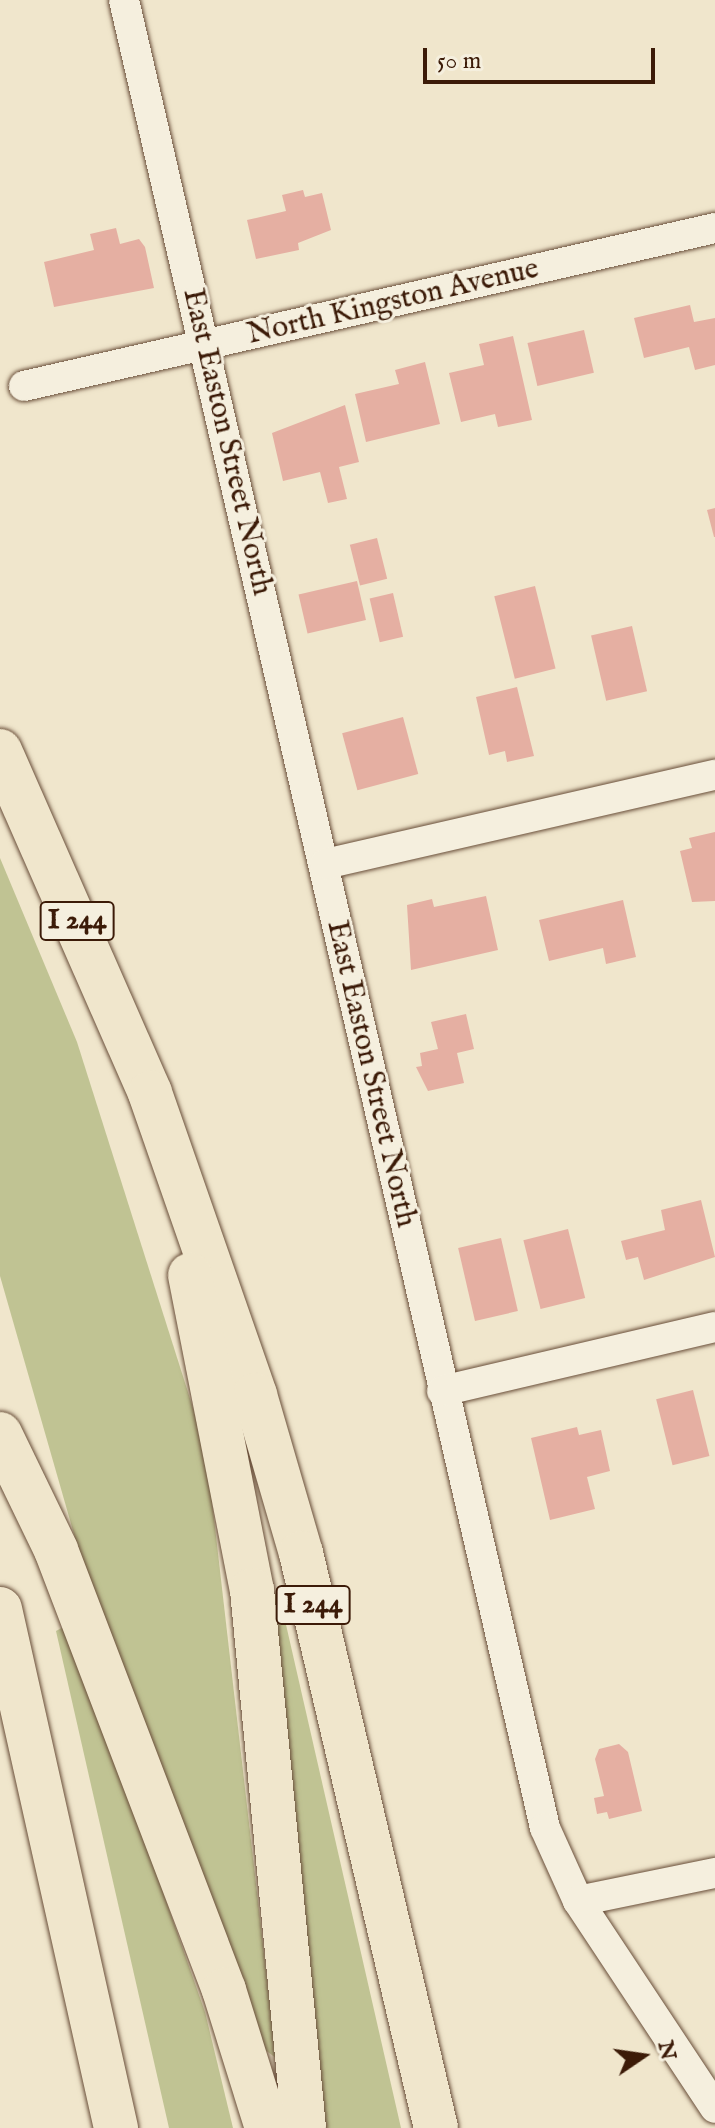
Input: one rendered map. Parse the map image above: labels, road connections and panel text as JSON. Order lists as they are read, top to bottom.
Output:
{
  "streets": {
    "highway": ["I 244"],
    "street": ["North Kingston Avenue", "East Easton Street North"]
  },
  "crossings": [
    ["North Kingston Avenue", "East Easton Street North"]
  ],
  "scale_bar": "50 m",
  "north": "right"
}
